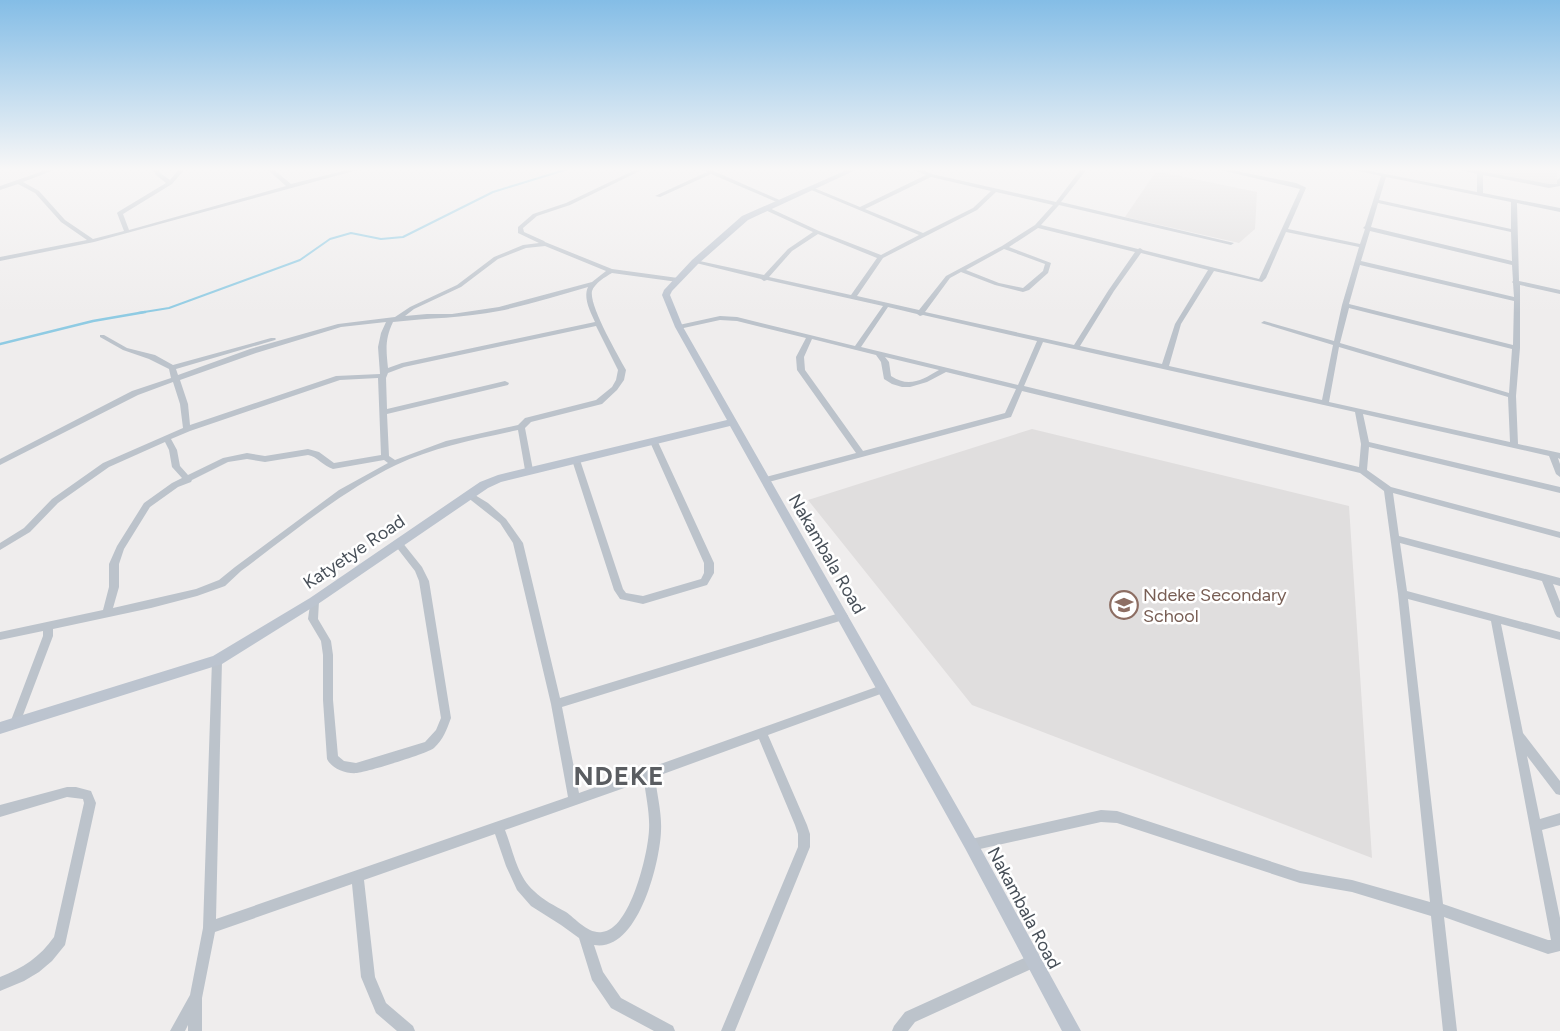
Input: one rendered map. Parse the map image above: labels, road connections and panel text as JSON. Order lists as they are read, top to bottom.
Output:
{
  "streets": {
    "main road": ["Katyetye Road", "Nakambala Road"]
  },
  "crossings": [
    ["Katyetye Road", "Nakambala Road"]
  ],
  "districts": ["NDEKE"],
  "places": {
    "school or university": ["Ndeke Secondary School"]
  }
}
